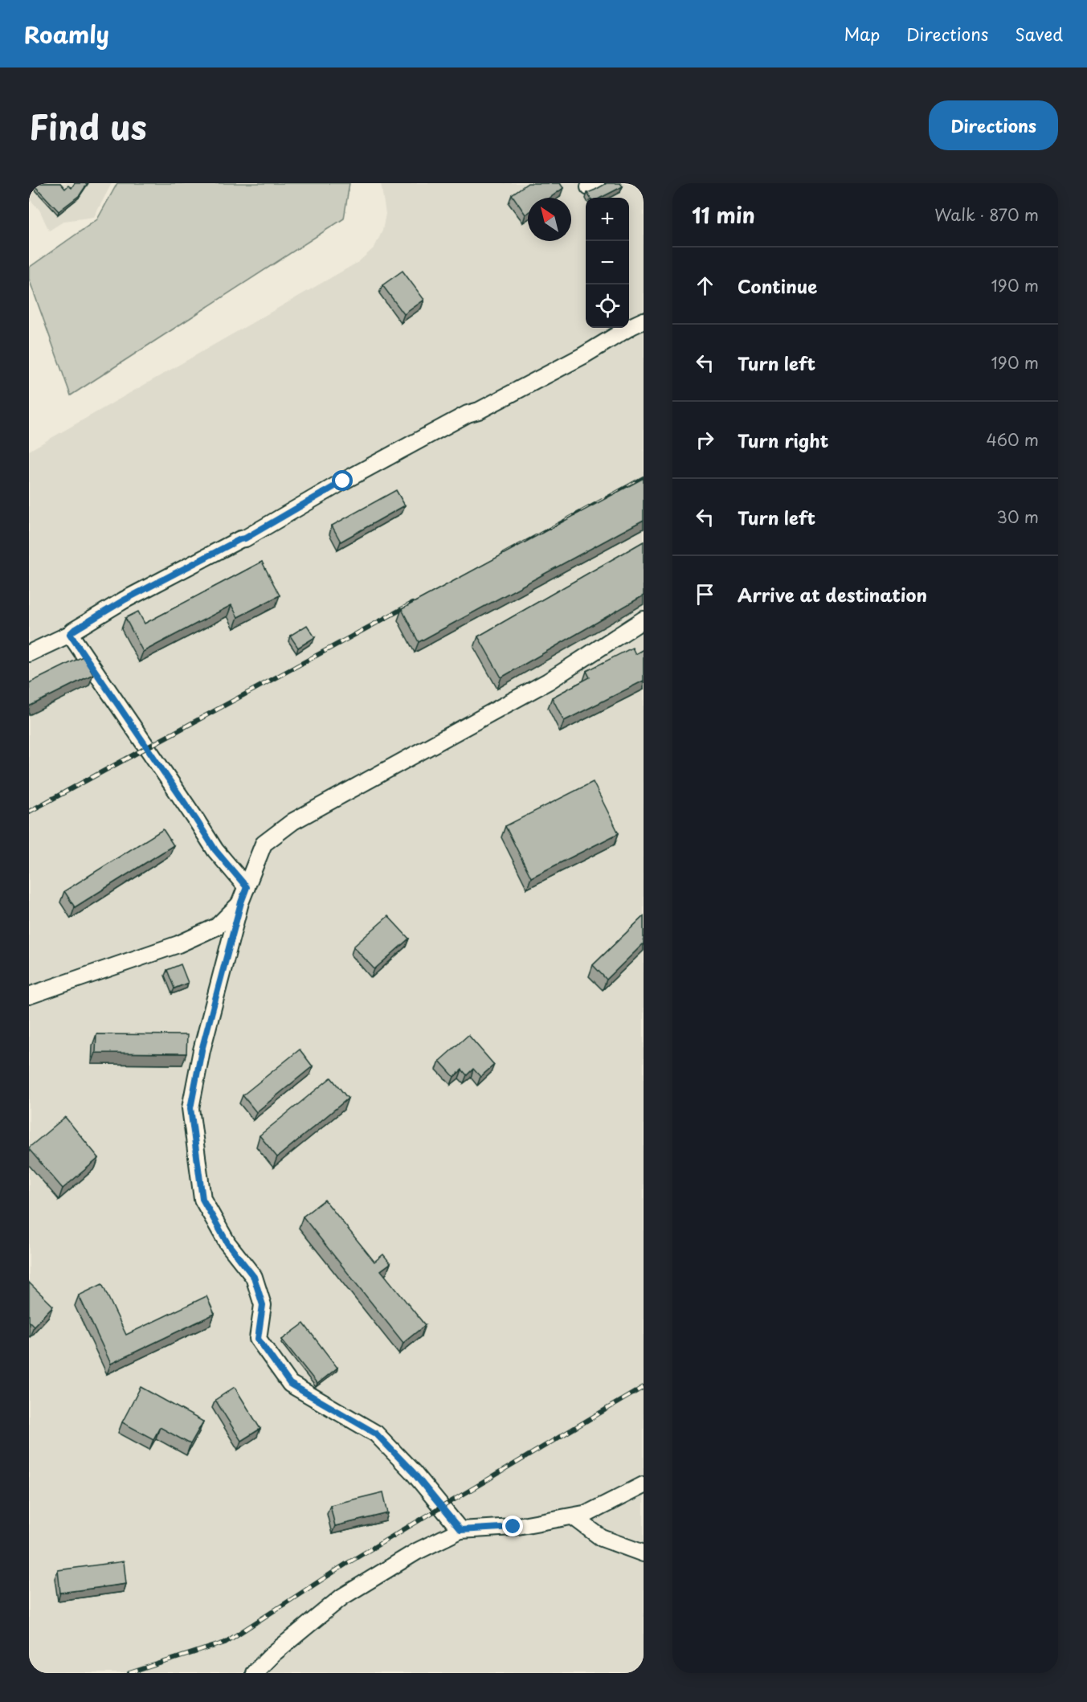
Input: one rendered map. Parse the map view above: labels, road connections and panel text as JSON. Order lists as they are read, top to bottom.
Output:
{
  "north": "top left",
  "page": {
    "header": "Roamly",
    "nav": ["Map", "Directions", "Saved"],
    "title": "Find us",
    "buttons": "Directions",
    "heading": ["11 min", "Walk · 870 m"],
    "map_buttons": ["+", "−"],
    "list": [
      ["Continue", "190 m"],
      ["Turn left", "190 m"],
      ["Turn right", "460 m"],
      ["Turn left", "30 m"],
      "Arrive at destination"
    ]
  }
}
